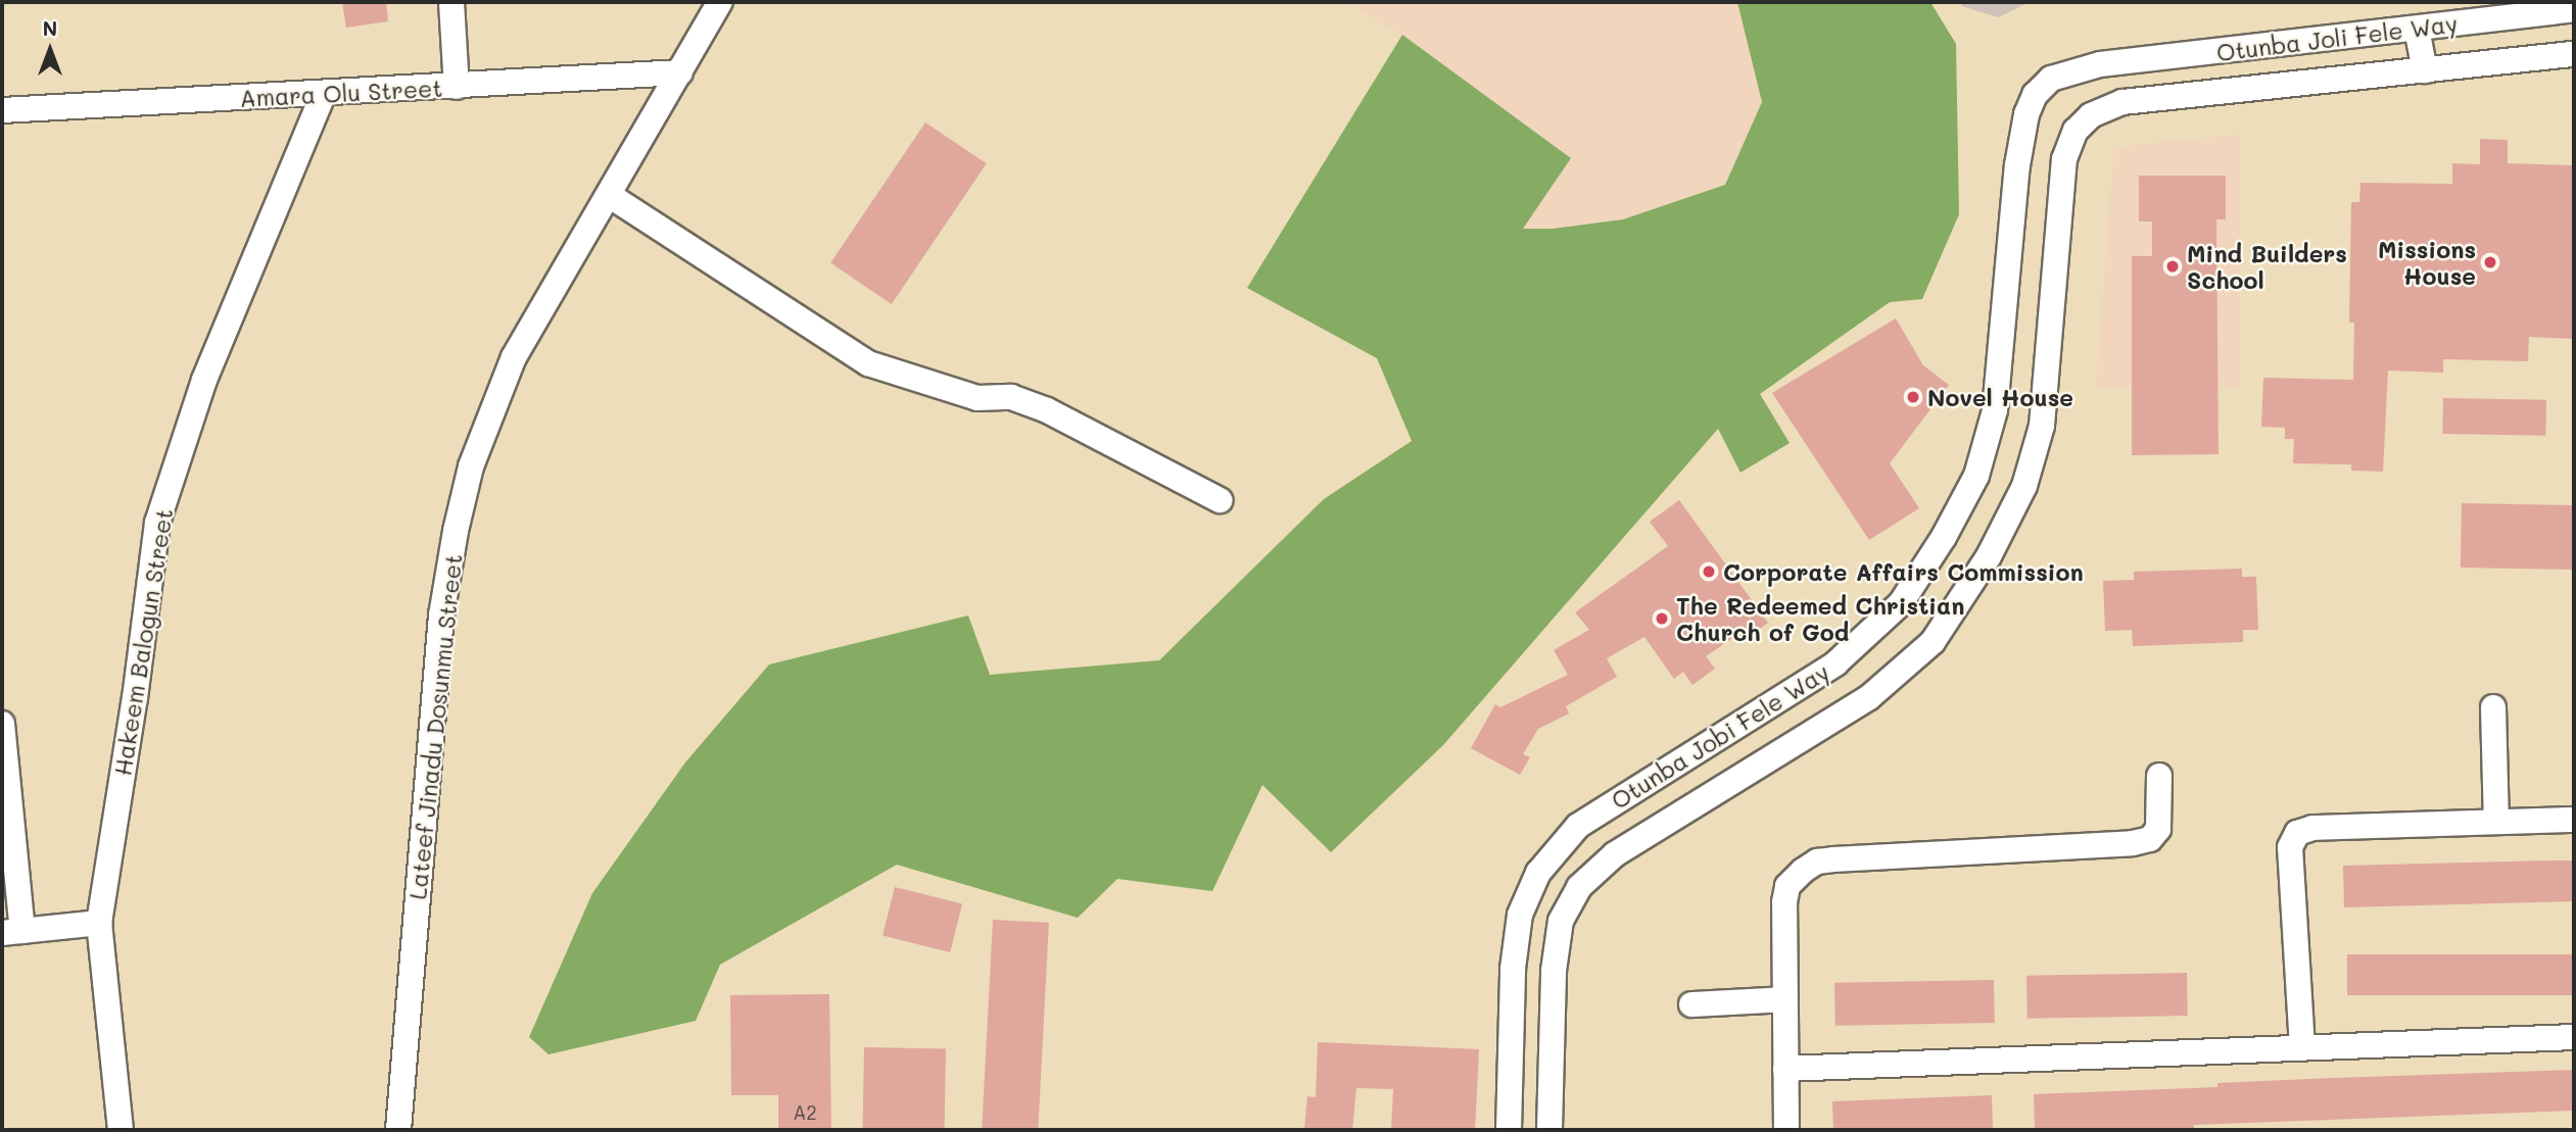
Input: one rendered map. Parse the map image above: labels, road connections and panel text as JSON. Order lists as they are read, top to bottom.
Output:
{
  "streets": {
    "street": [
      "Otunba Joli Fele Way",
      "Amara Olu Street",
      "Hakeem Balogun Street",
      "Lateef Jinadu Dosunmu Street",
      "Otunba Jobi Fele Way"
    ]
  },
  "crossings": [
    ["Otunba Joli Fele Way", "Otunba Jobi Fele Way"],
    ["Amara Olu Street", "Hakeem Balogun Street"],
    ["Amara Olu Street", "Lateef Jinadu Dosunmu Street"]
  ],
  "places": [
    "Missions House",
    "Mind Builders School",
    "Novel House",
    "Corporate Affairs Commission",
    "The Redeemed Christian Church of God"
  ],
  "house_numbers": ["A2"],
  "north": "top"
}
